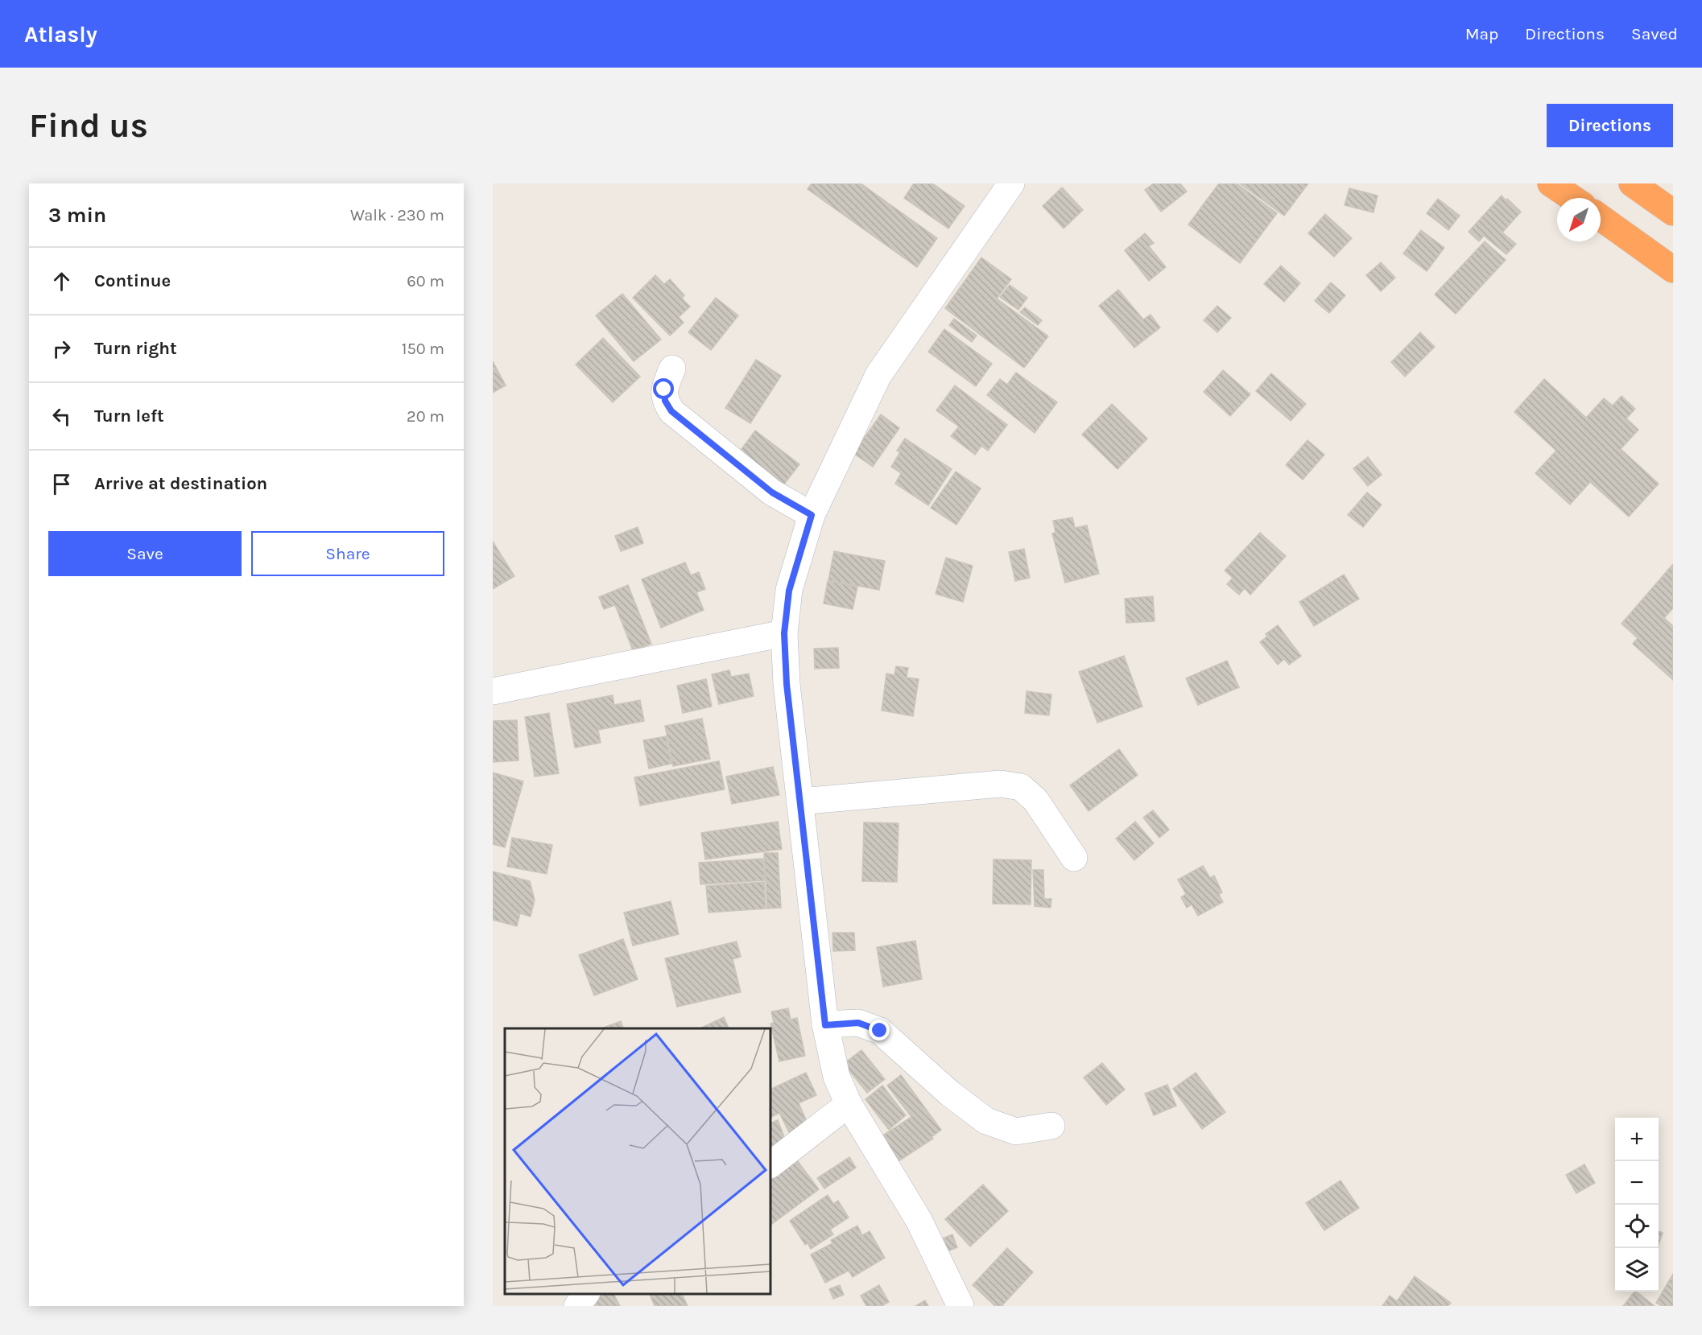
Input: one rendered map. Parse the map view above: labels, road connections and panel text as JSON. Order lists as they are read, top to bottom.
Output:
{
  "north": "bottom left",
  "page": {
    "header": "Atlasly",
    "nav": ["Map", "Directions", "Saved"],
    "buttons": [
      "Directions",
      ["Save", "Share"]
    ],
    "title": "Find us",
    "heading": ["3 min", "Walk · 230 m"],
    "list": [
      ["Continue", "60 m"],
      ["Turn right", "150 m"],
      ["Turn left", "20 m"],
      "Arrive at destination"
    ],
    "map_buttons": ["+", "−"]
  }
}
